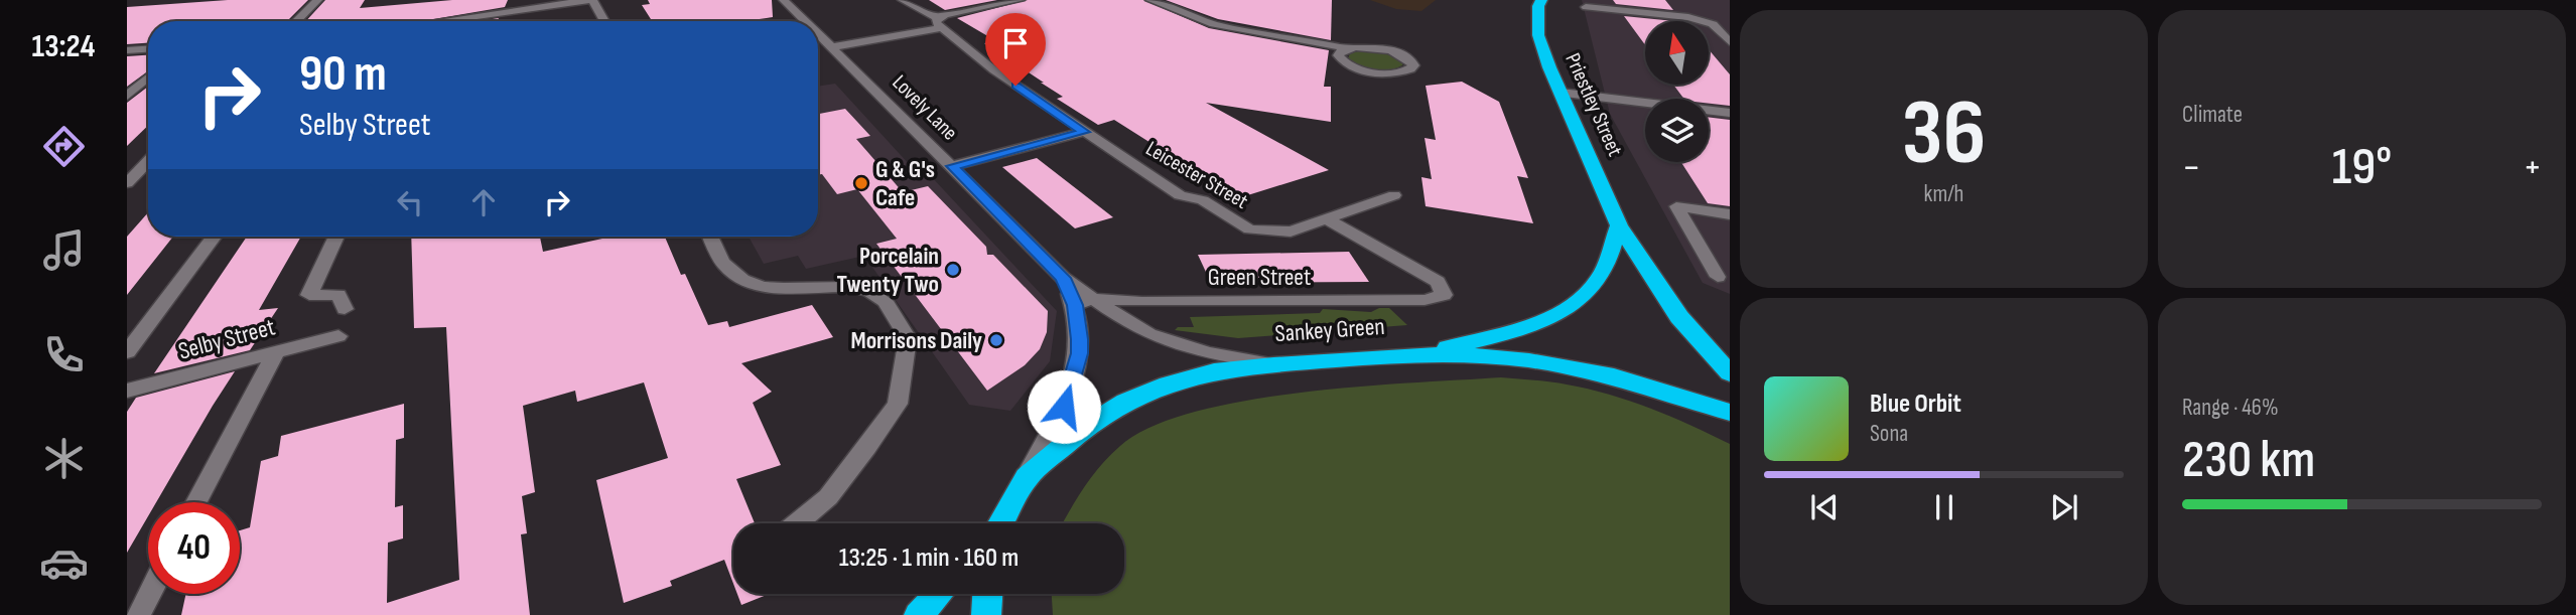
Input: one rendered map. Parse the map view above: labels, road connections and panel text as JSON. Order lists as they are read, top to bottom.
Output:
{
  "streets": {
    "highway": ["Priestley Street", "Sankey Green"],
    "street": [
      "Lovely Lane",
      "Leicester Street",
      "Green Street",
      "Selby Street"
    ]
  },
  "crossings": [
    ["Lovely Lane", "Green Street"],
    ["Lovely Lane", "Sankey Green"],
    ["Leicester Street", "Green Street"]
  ],
  "places": ["G & G's Cafe", "Porcelain Twenty Two", "Morrisons Daily"],
  "north": "top",
  "page": {
    "tabs": "13:24",
    "tile": [
      ["36", "km/h"],
      "Climate",
      ["Range · 46%", "230 km"]
    ],
    "turn": ["90 m", "Selby Street"],
    "heat": ["−", "19°", "+"],
    "song": ["Blue Orbit", "Sona"],
    "limit": "40",
    "trip": "13:25 · 1 min · 160 m"
  }
}
